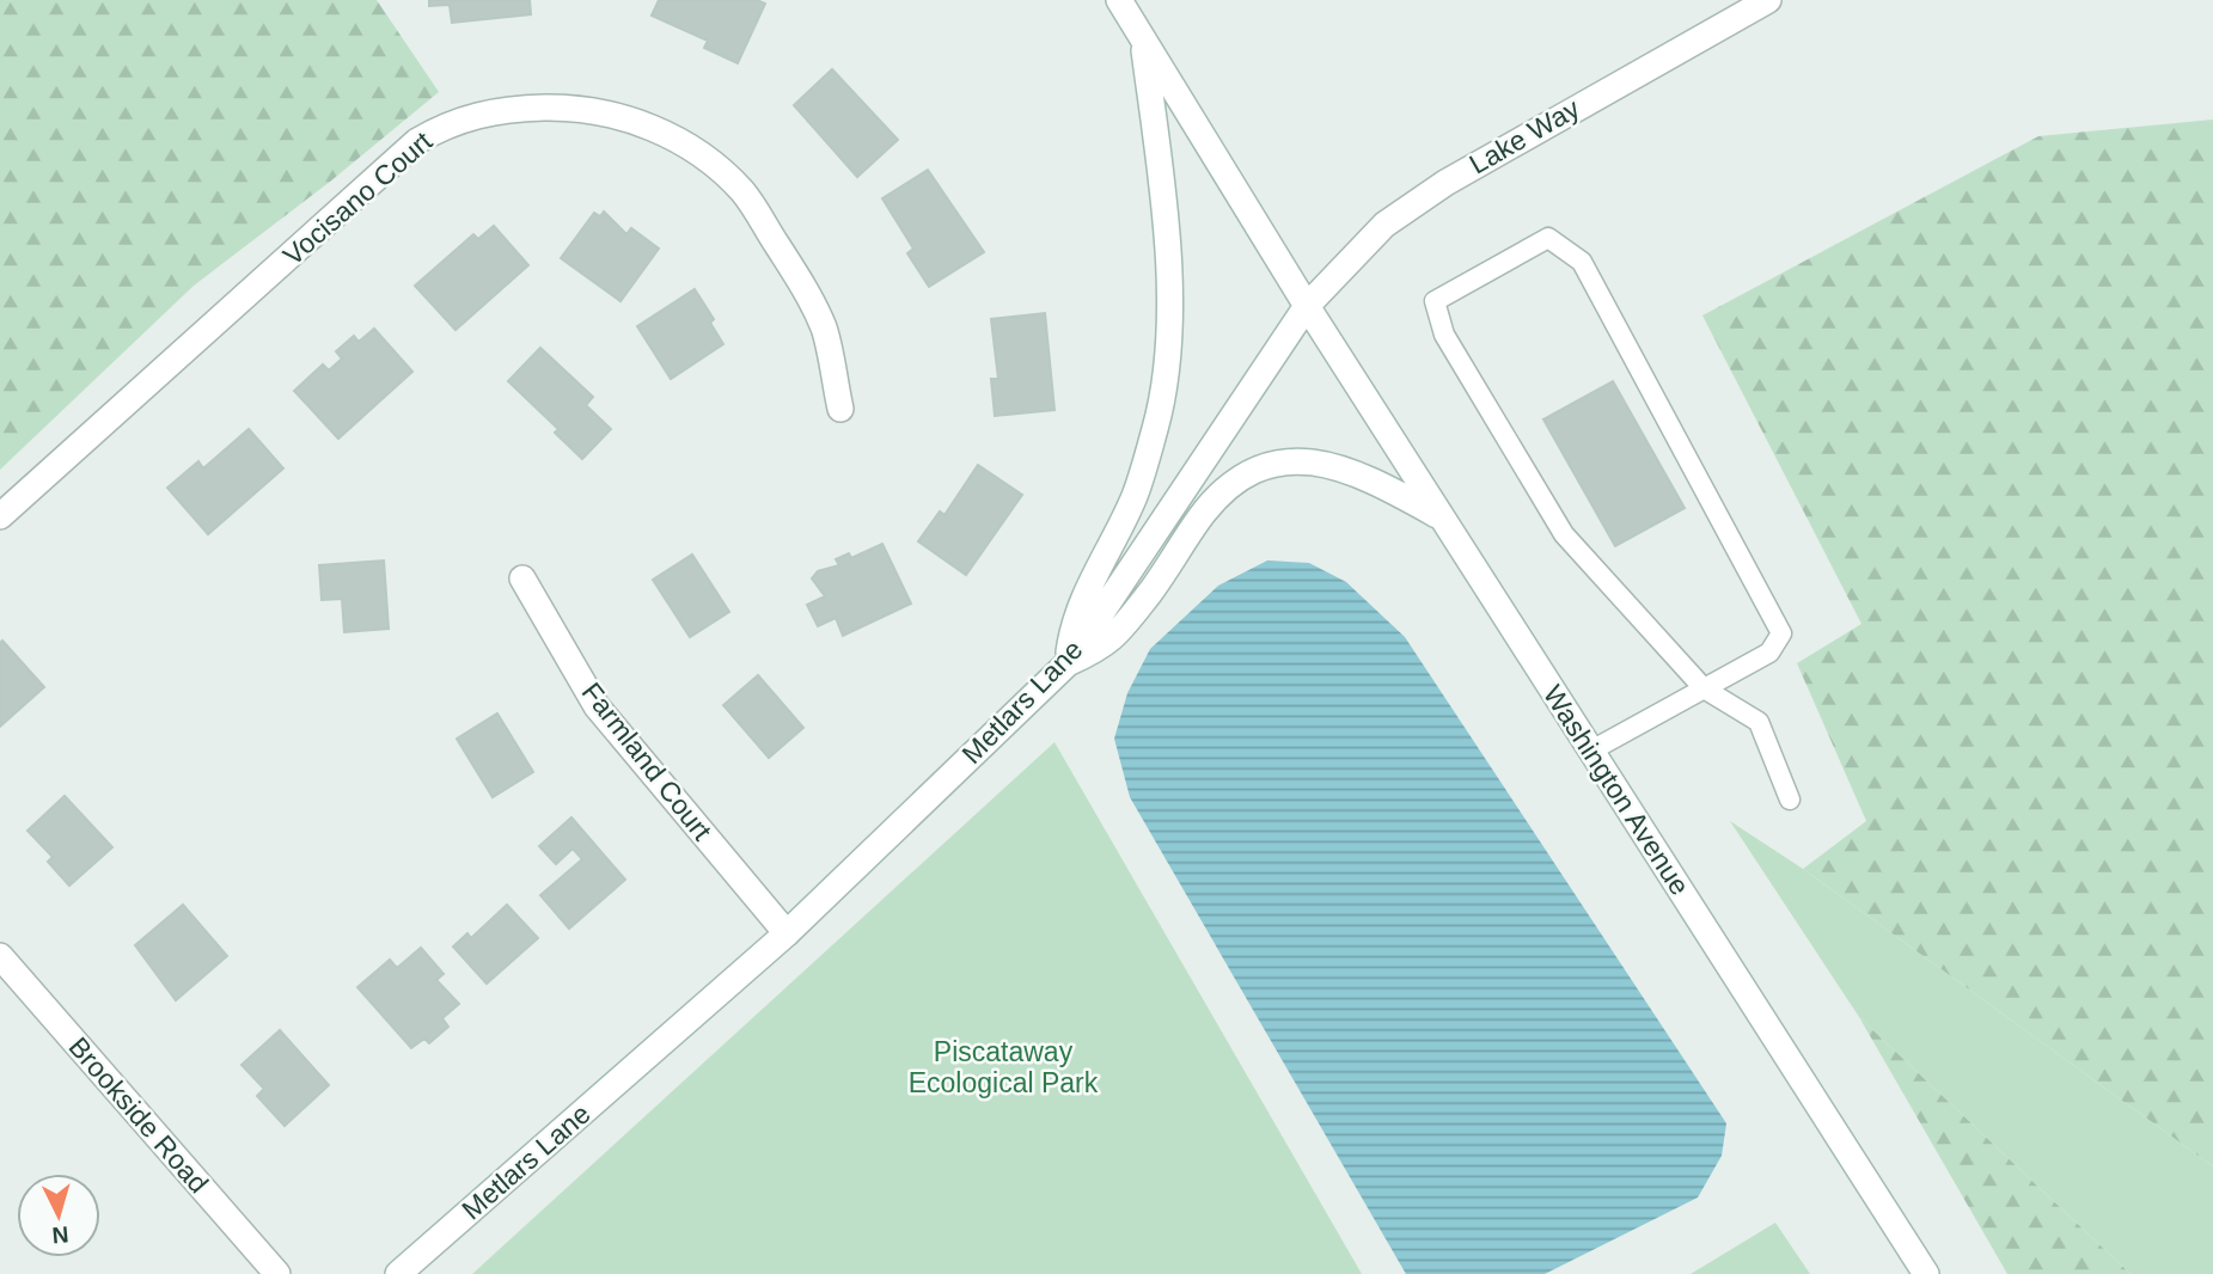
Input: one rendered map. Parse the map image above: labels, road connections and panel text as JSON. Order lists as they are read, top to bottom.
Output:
{
  "streets": {
    "street": [
      "Lake Way",
      "Vocisano Court",
      "Metlars Lane",
      "Farmland Court",
      "Washington Avenue",
      "Brookside Road"
    ]
  },
  "crossings": [
    ["Lake Way", "Metlars Lane"],
    ["Lake Way", "Washington Avenue"],
    ["Metlars Lane", "Farmland Court"],
    ["Metlars Lane", "Washington Avenue"]
  ],
  "parks": ["Piscataway Ecological Park"],
  "north": "bottom"
}
